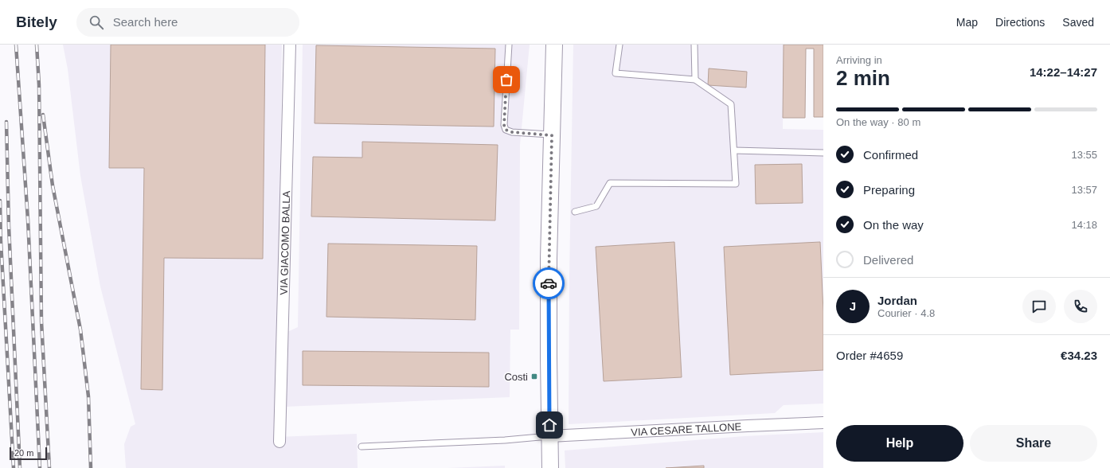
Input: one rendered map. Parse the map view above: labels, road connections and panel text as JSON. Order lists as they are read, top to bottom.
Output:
{
  "streets": {
    "street": ["VIA GIACOMO BALLA", "VIA CESARE TALLONE"]
  },
  "places": {
    "transit": ["Costi"]
  },
  "scale_bar": "20 m",
  "page": {
    "header": "Bitely",
    "search": "Search here",
    "nav": ["Map", "Directions", "Saved"],
    "heading": ["2 min", "Arriving in", "14:22–14:27"],
    "panel": [
      "Jordan",
      "Courier · 4.8",
      "Order #4659",
      "€34.23"
    ],
    "bar": "On the way · 80 m",
    "list": [
      ["Confirmed", "13:55"],
      ["Preparing", "13:57"],
      ["On the way", "14:18"],
      "Delivered"
    ],
    "round": "J",
    "buttons": ["Help", "Share"],
    "scale": "20 m"
  }
}
